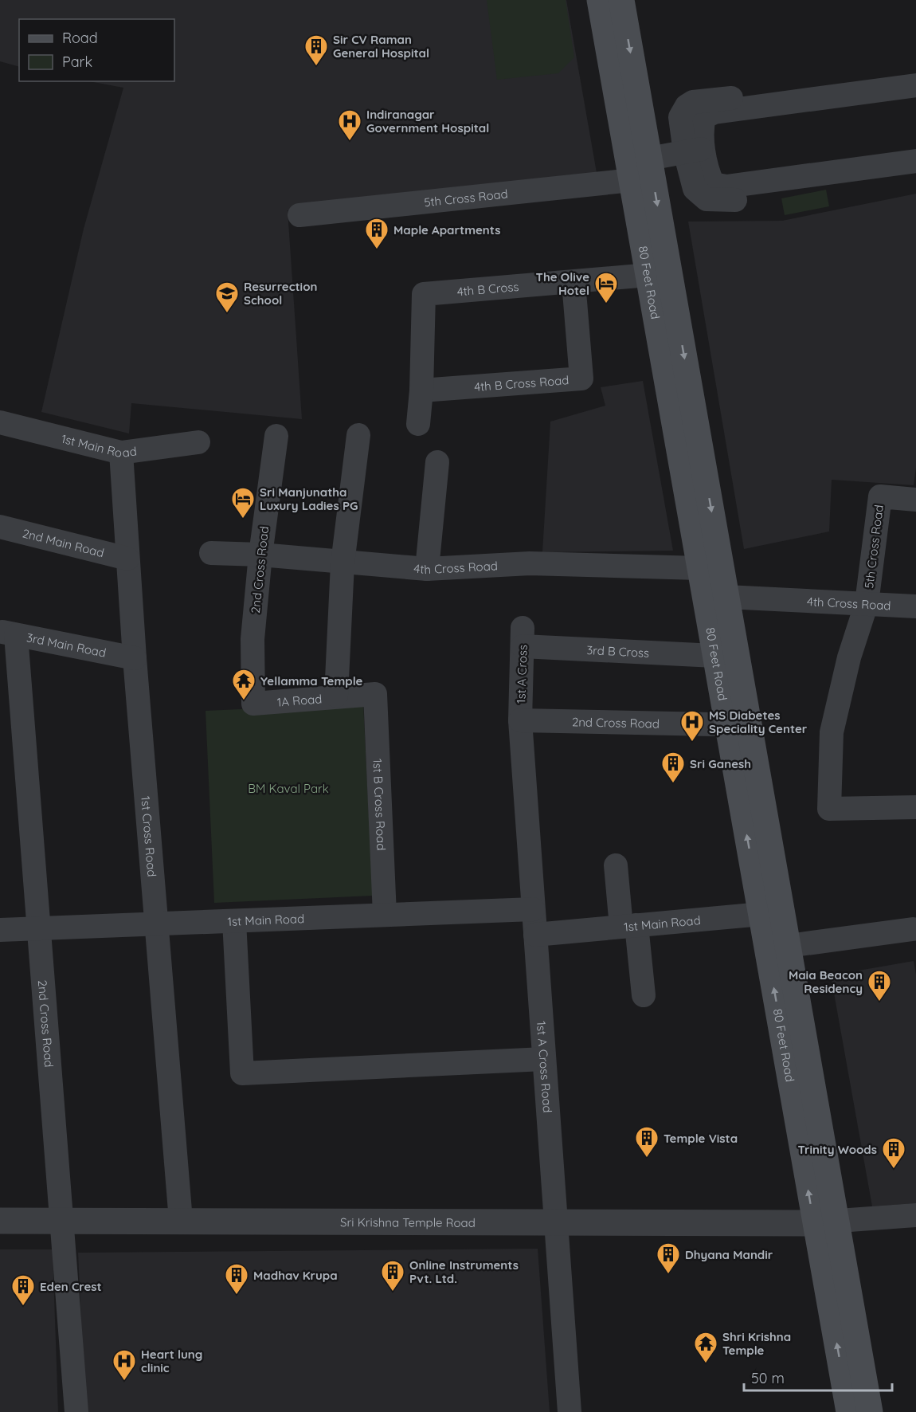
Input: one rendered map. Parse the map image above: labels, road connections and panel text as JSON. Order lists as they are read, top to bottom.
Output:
{
  "streets": {
    "main road": ["80 Feet Road"],
    "street": [
      "5th Cross Road",
      "4th B Cross",
      "4th B Cross Road",
      "1st Main Road",
      "2nd Main Road",
      "4th Cross Road",
      "2nd Cross Road",
      "3rd Main Road",
      "3rd B Cross",
      "1st A Cross",
      "1A Road",
      "1st B Cross Road",
      "1st Cross Road",
      "1st A Cross Road",
      "Sri Krishna Temple Road"
    ]
  },
  "crossings": [
    ["5th Cross Road", "80 Feet Road"],
    ["5th Cross Road", "4th Cross Road"],
    ["80 Feet Road", "4th B Cross"],
    ["80 Feet Road", "1st Main Road"],
    ["80 Feet Road", "4th Cross Road"],
    ["80 Feet Road", "3rd B Cross"],
    ["80 Feet Road", "Sri Krishna Temple Road"],
    ["4th B Cross", "4th B Cross Road"],
    ["1st Main Road", "2nd Cross Road"],
    ["1st Main Road", "1st B Cross Road"],
    ["1st Main Road", "1st Cross Road"],
    ["1st Main Road", "1st A Cross Road"],
    ["2nd Main Road", "1st Cross Road"],
    ["4th Cross Road", "2nd Cross Road"],
    ["2nd Cross Road", "3rd Main Road"],
    ["2nd Cross Road", "1st A Cross"],
    ["2nd Cross Road", "1A Road"],
    ["2nd Cross Road", "1st A Cross Road"],
    ["2nd Cross Road", "Sri Krishna Temple Road"],
    ["3rd Main Road", "1st Cross Road"],
    ["3rd B Cross", "1st A Cross"],
    ["1st A Cross", "1st A Cross Road"],
    ["1A Road", "1st B Cross Road"],
    ["1st Cross Road", "Sri Krishna Temple Road"],
    ["1st A Cross Road", "Sri Krishna Temple Road"]
  ],
  "parks": ["BM Kaval Park"],
  "places": {
    "building": [
      "Sir CV Raman General Hospital",
      "Maple Apartments",
      "Sri Ganesh",
      "Maia Beacon Residency",
      "Temple Vista",
      "Trinity Woods",
      "Dhyana Mandir",
      "Online Instruments Pvt. Ltd.",
      "Madhav Krupa",
      "Eden Crest"
    ],
    "hospital": ["Indiranagar Government Hospital", "MS Diabetes Speciality Center", "Heart lung clinic"],
    "hotel": ["The Olive Hotel", "Sri Manjunatha Luxury Ladies PG"],
    "school or university": ["Resurrection School"],
    "temple": ["Yellamma Temple", "Shri Krishna Temple"]
  },
  "legend": ["Road", "Park"],
  "scale_bar": "50 m"
}
